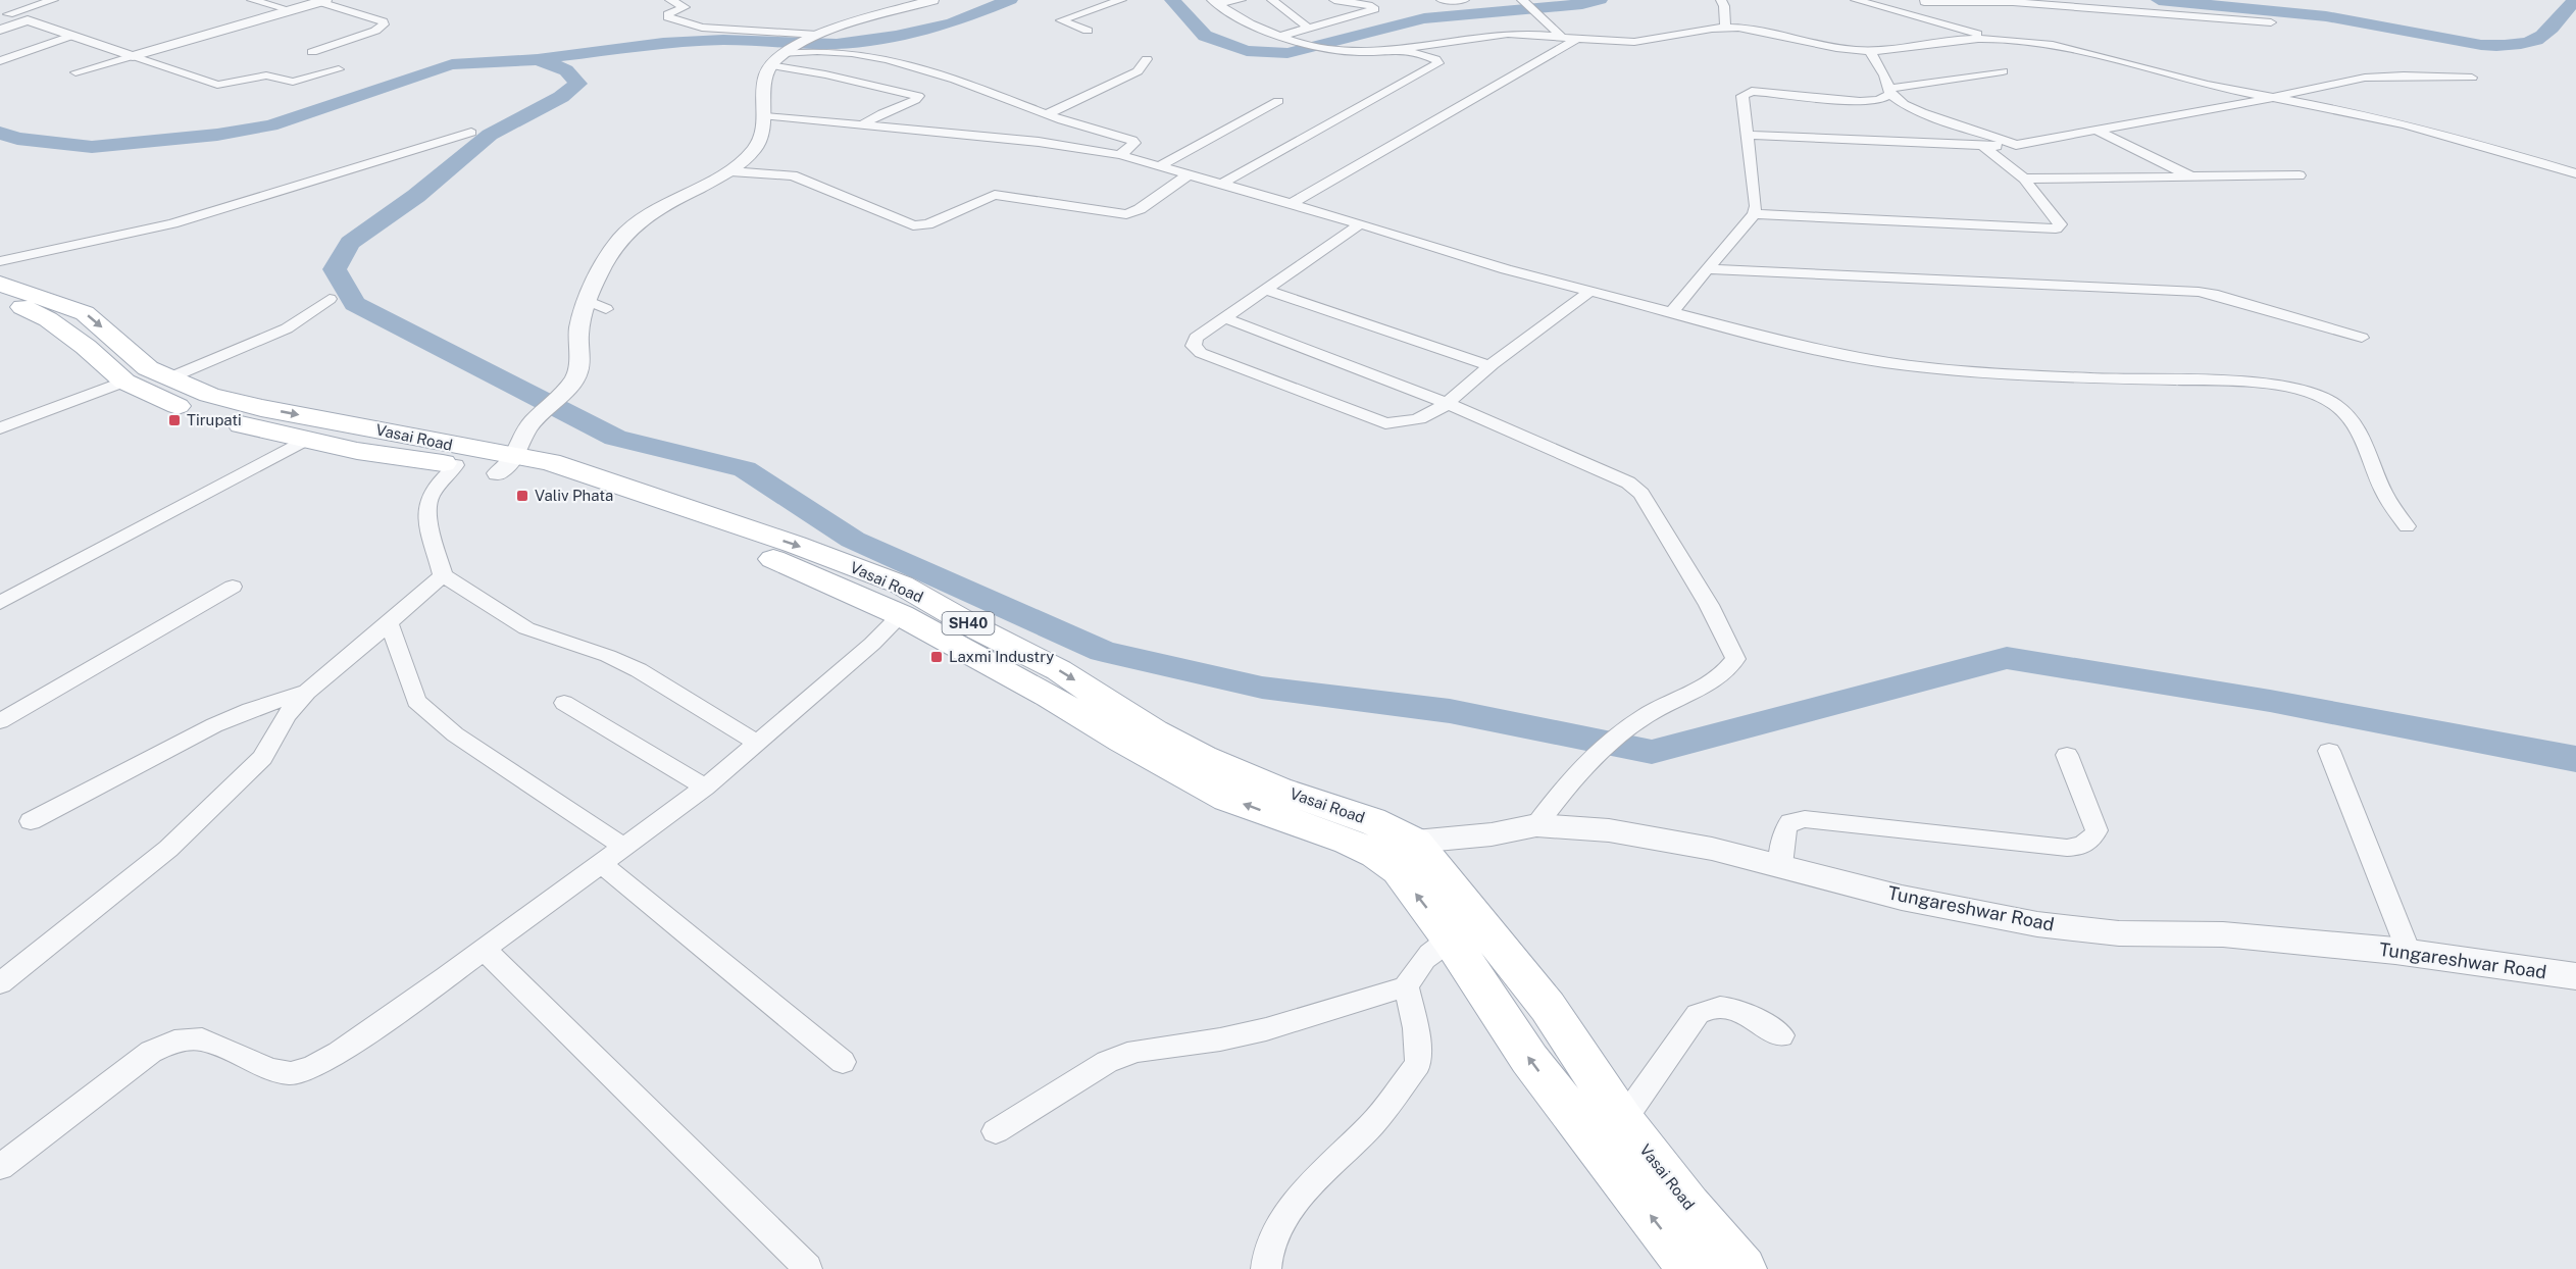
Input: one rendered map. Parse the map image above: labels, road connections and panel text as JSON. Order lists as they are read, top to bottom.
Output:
{
  "streets": {
    "main road": ["Vasai Road", "SH40"],
    "street": ["Tungareshwar Road"]
  },
  "crossings": [
    ["Vasai Road", "Tungareshwar Road"]
  ],
  "places": {
    "transit": ["Tirupati", "Valiv Phata", "Laxmi Industry"]
  }
}
